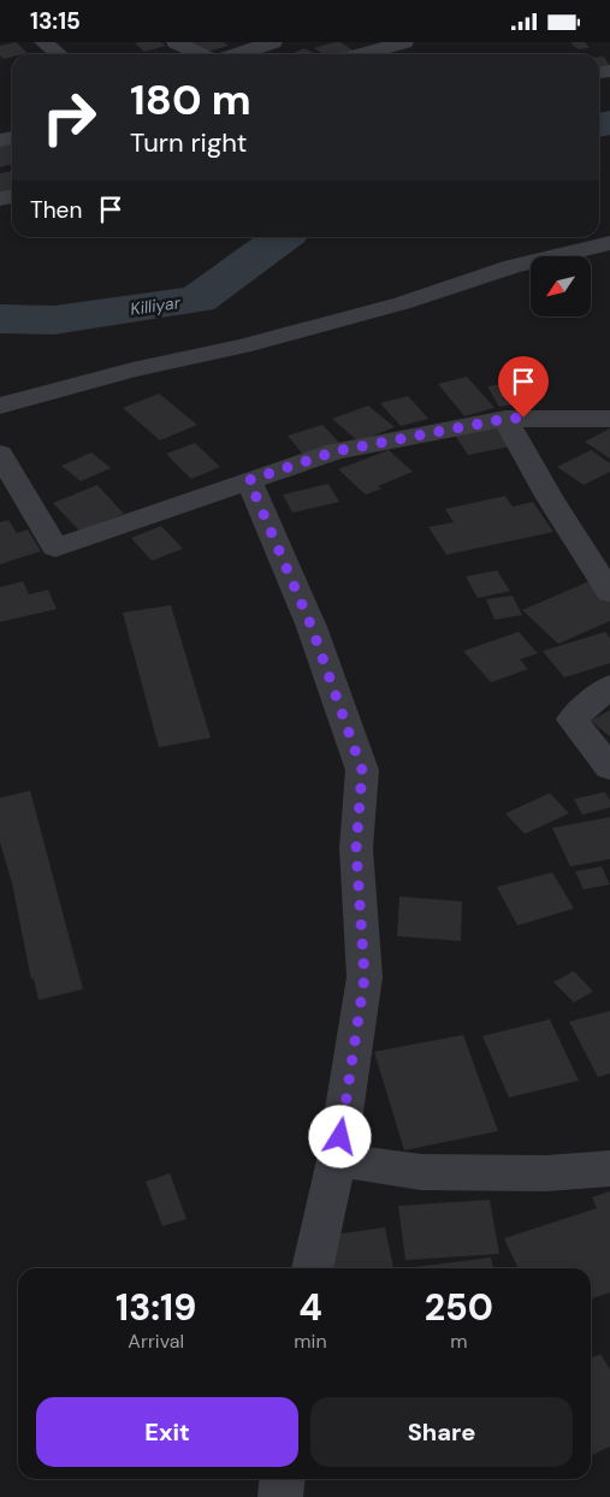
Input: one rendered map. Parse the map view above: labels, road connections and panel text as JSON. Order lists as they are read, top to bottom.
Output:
{
  "water": ["Killiyar"],
  "north": "bottom left",
  "page": {
    "status": "13:15",
    "turn": ["180 m", "Turn right"],
    "then": "Then",
    "eta": [
      "13:19",
      "Arrival",
      "4",
      "min",
      "250",
      "m"
    ],
    "buttons": ["Exit", "Share"]
  }
}
